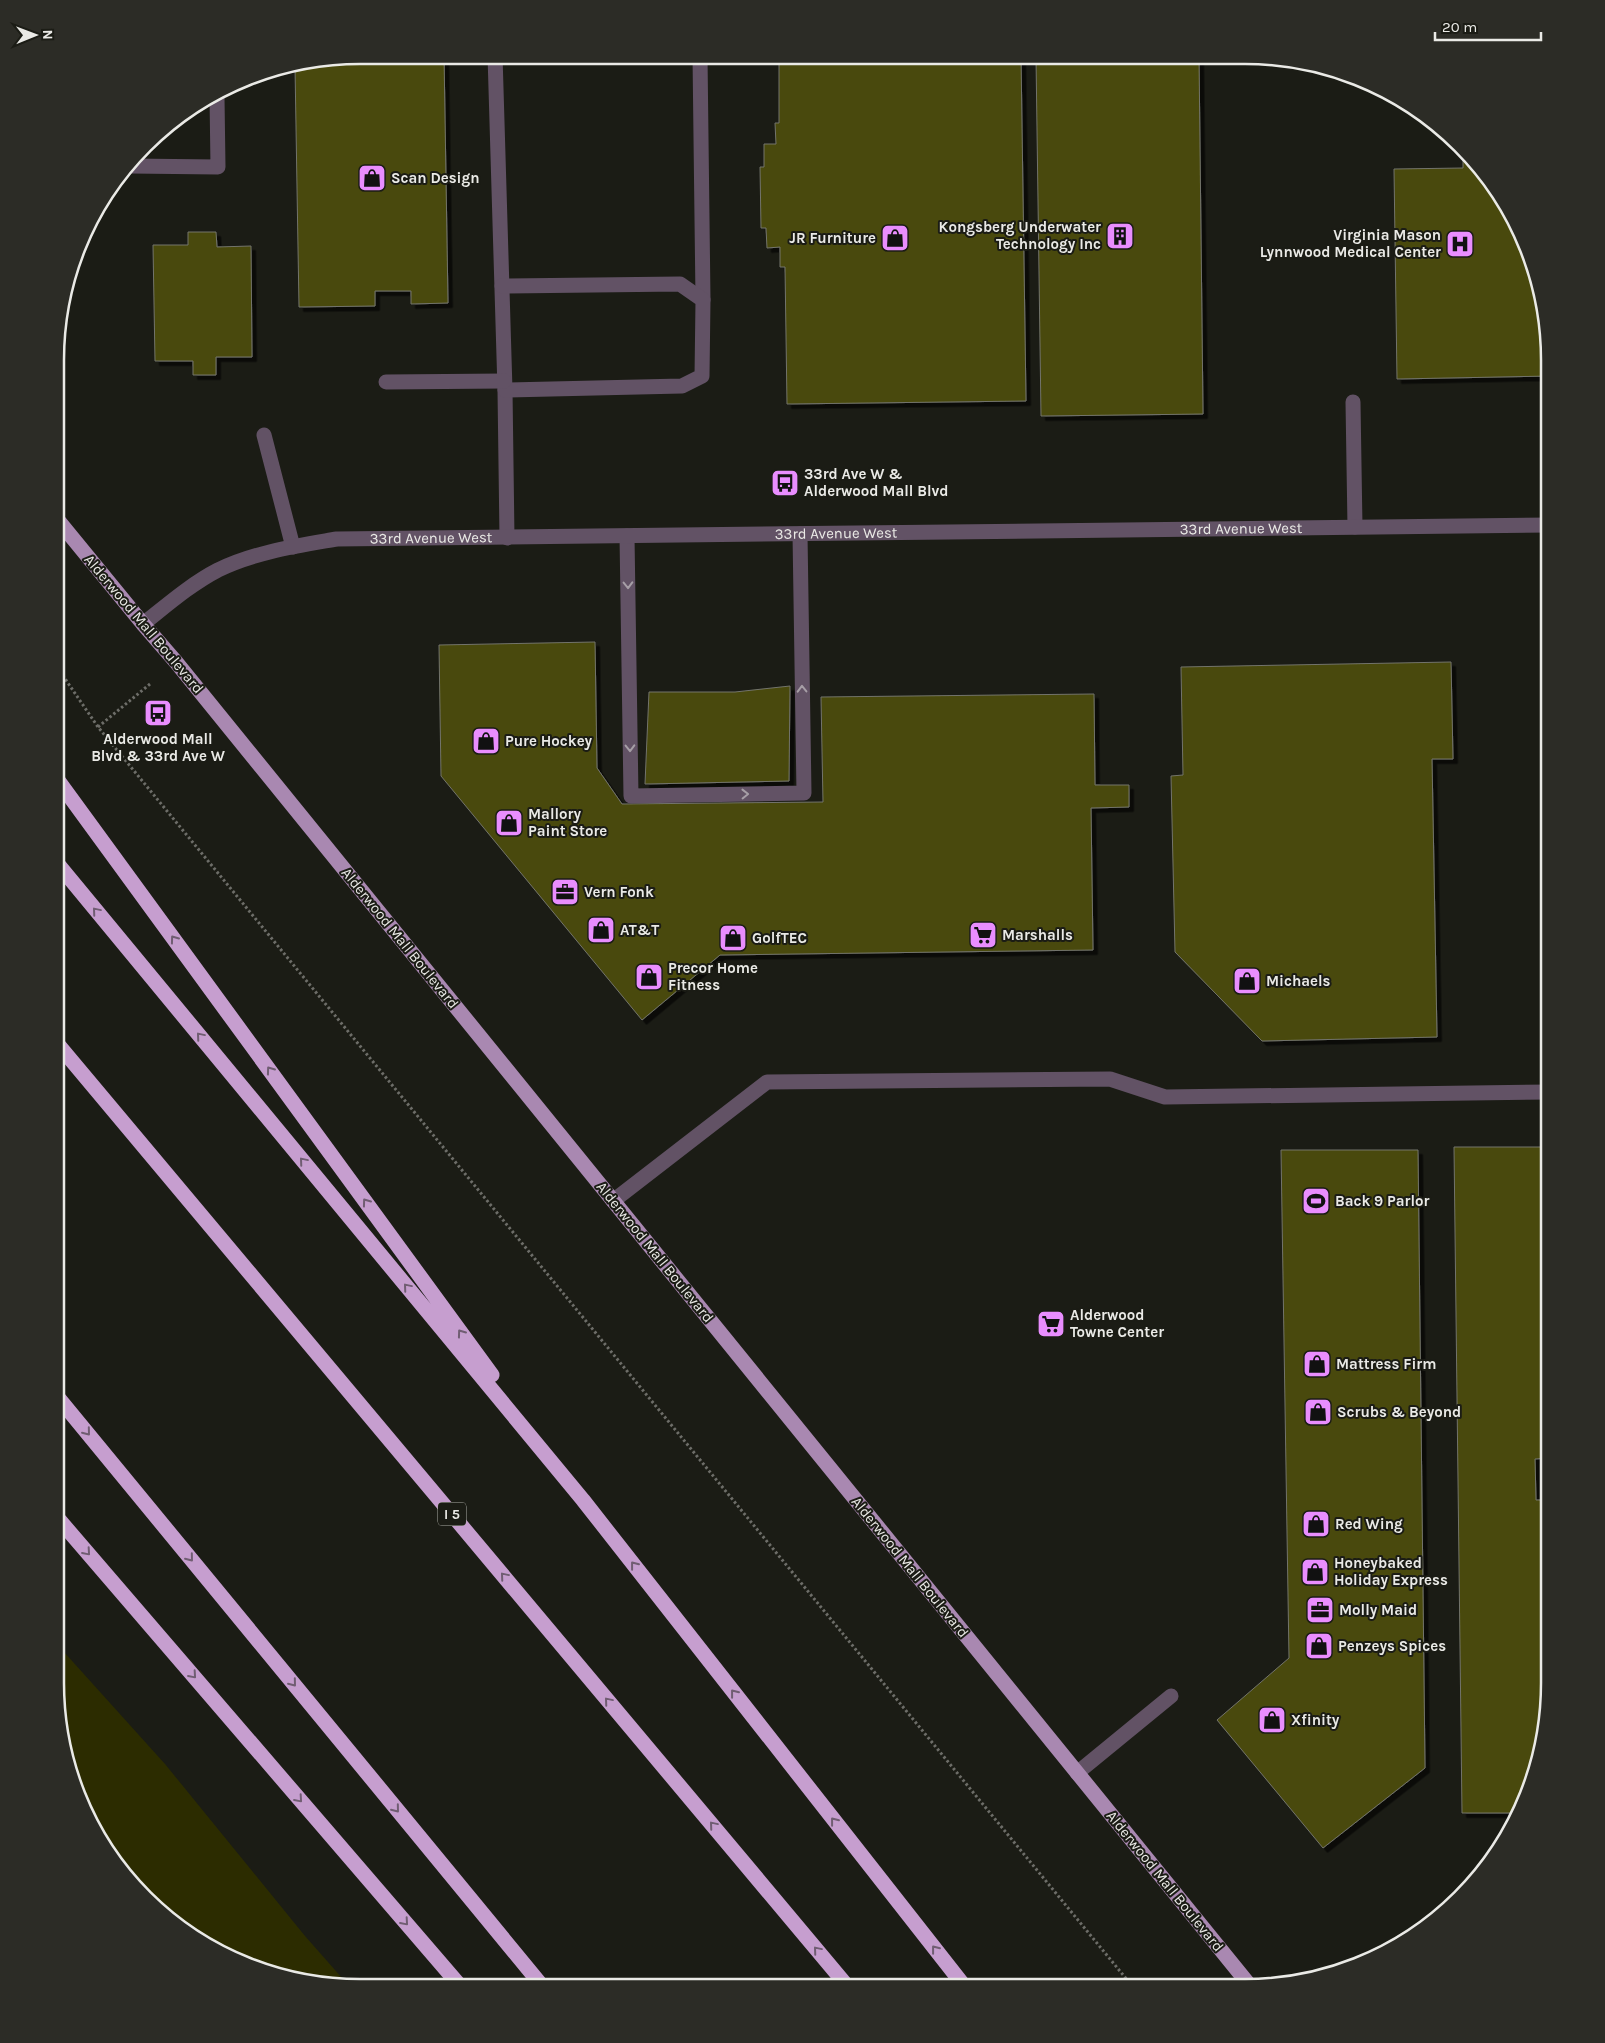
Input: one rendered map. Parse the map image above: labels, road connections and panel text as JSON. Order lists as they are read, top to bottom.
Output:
{
  "streets": {
    "highway": ["I 5"],
    "main road": ["Alderwood Mall Boulevard"],
    "street": ["33rd Avenue West"]
  },
  "crossings": [
    ["33rd Avenue West", "Alderwood Mall Boulevard"]
  ],
  "places": {
    "shop": [
      "Scan Design",
      "JR Furniture",
      "Pure Hockey",
      "Mallory Paint Store",
      "AT&T",
      "GolfTEC",
      "Precor Home Fitness",
      "Michaels",
      "Mattress Firm",
      "Scrubs & Beyond",
      "Red Wing",
      "Honeybaked Holiday Express",
      "Penzeys Spices",
      "Xfinity"
    ],
    "building": ["Kongsberg Underwater Technology Inc"],
    "hospital": ["Virginia Mason Lynnwood Medical Center"],
    "bus stop": ["33rd Ave W & Alderwood Mall Blvd", "Alderwood Mall Blvd & 33rd Ave W"],
    "office": ["Vern Fonk", "Molly Maid"],
    "supermarket": ["Marshalls", "Alderwood Towne Center"],
    "sports": ["Back 9 Parlor"]
  },
  "scale_bar": "20 m",
  "north": "right"
}
